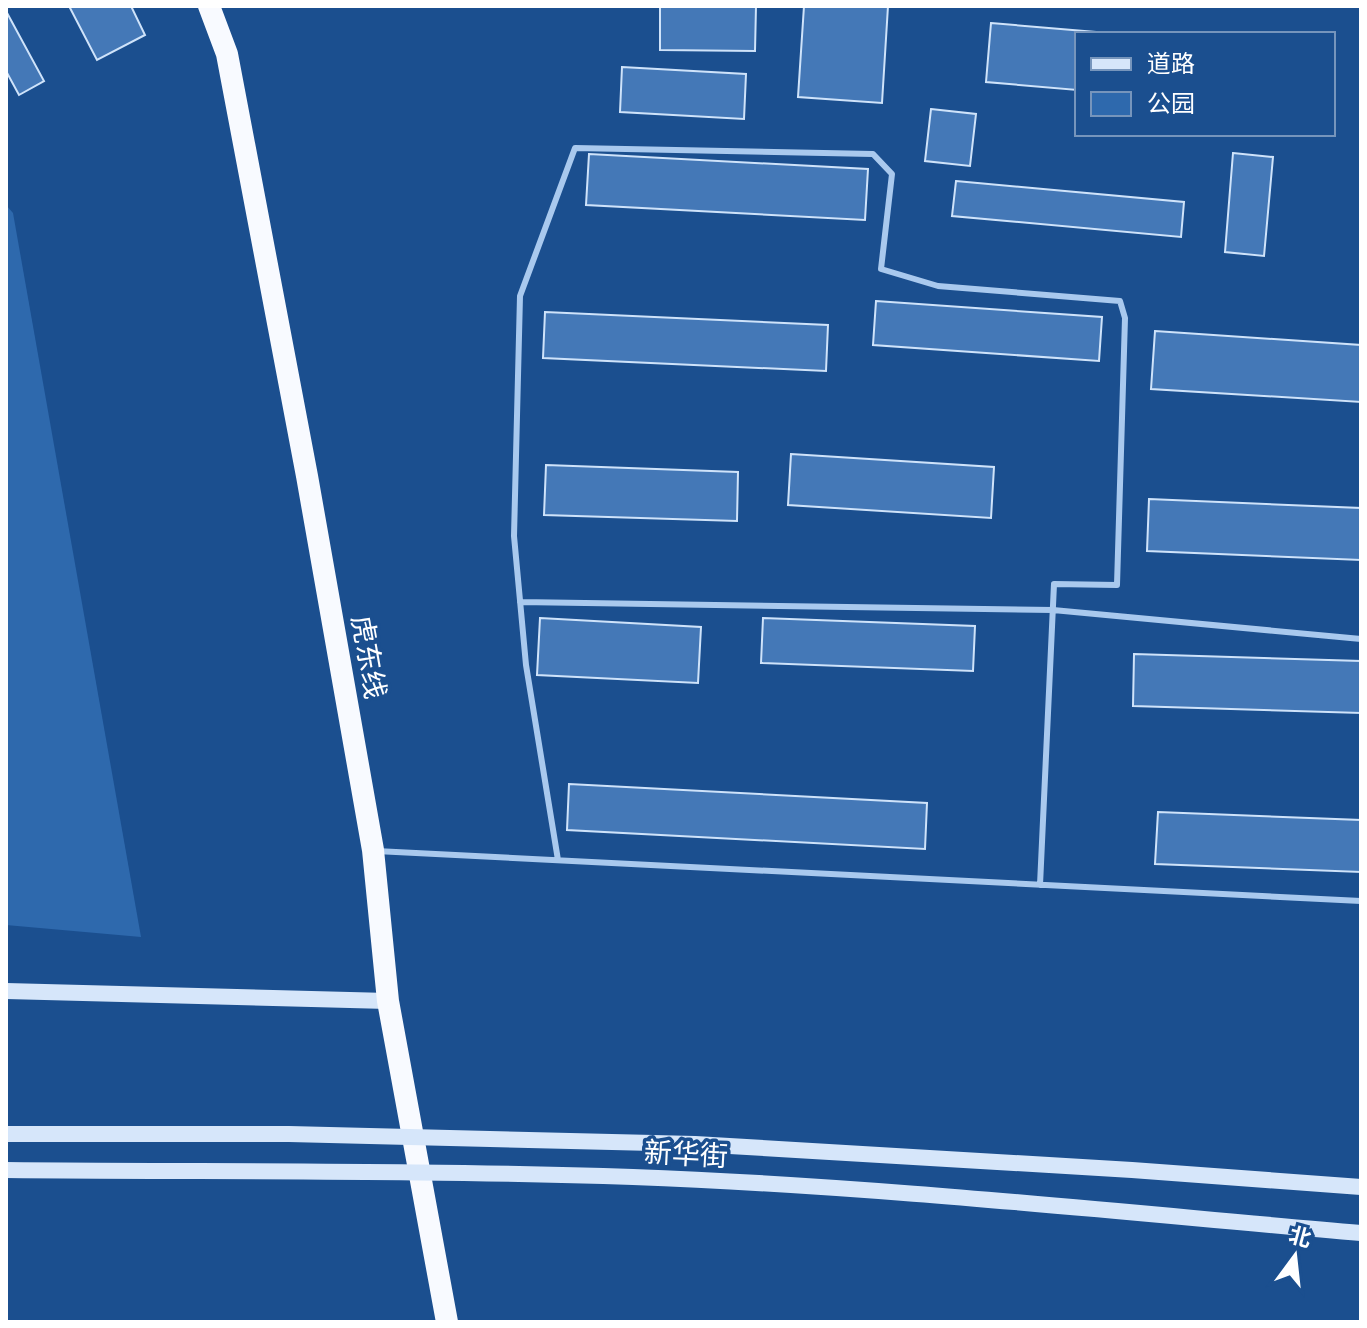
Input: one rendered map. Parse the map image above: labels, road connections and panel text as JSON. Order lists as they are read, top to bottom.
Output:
{
  "streets": {
    "highway": ["虎东线"],
    "main road": ["新华街"]
  },
  "legend": ["道路", "公园"],
  "north": "top"
}
